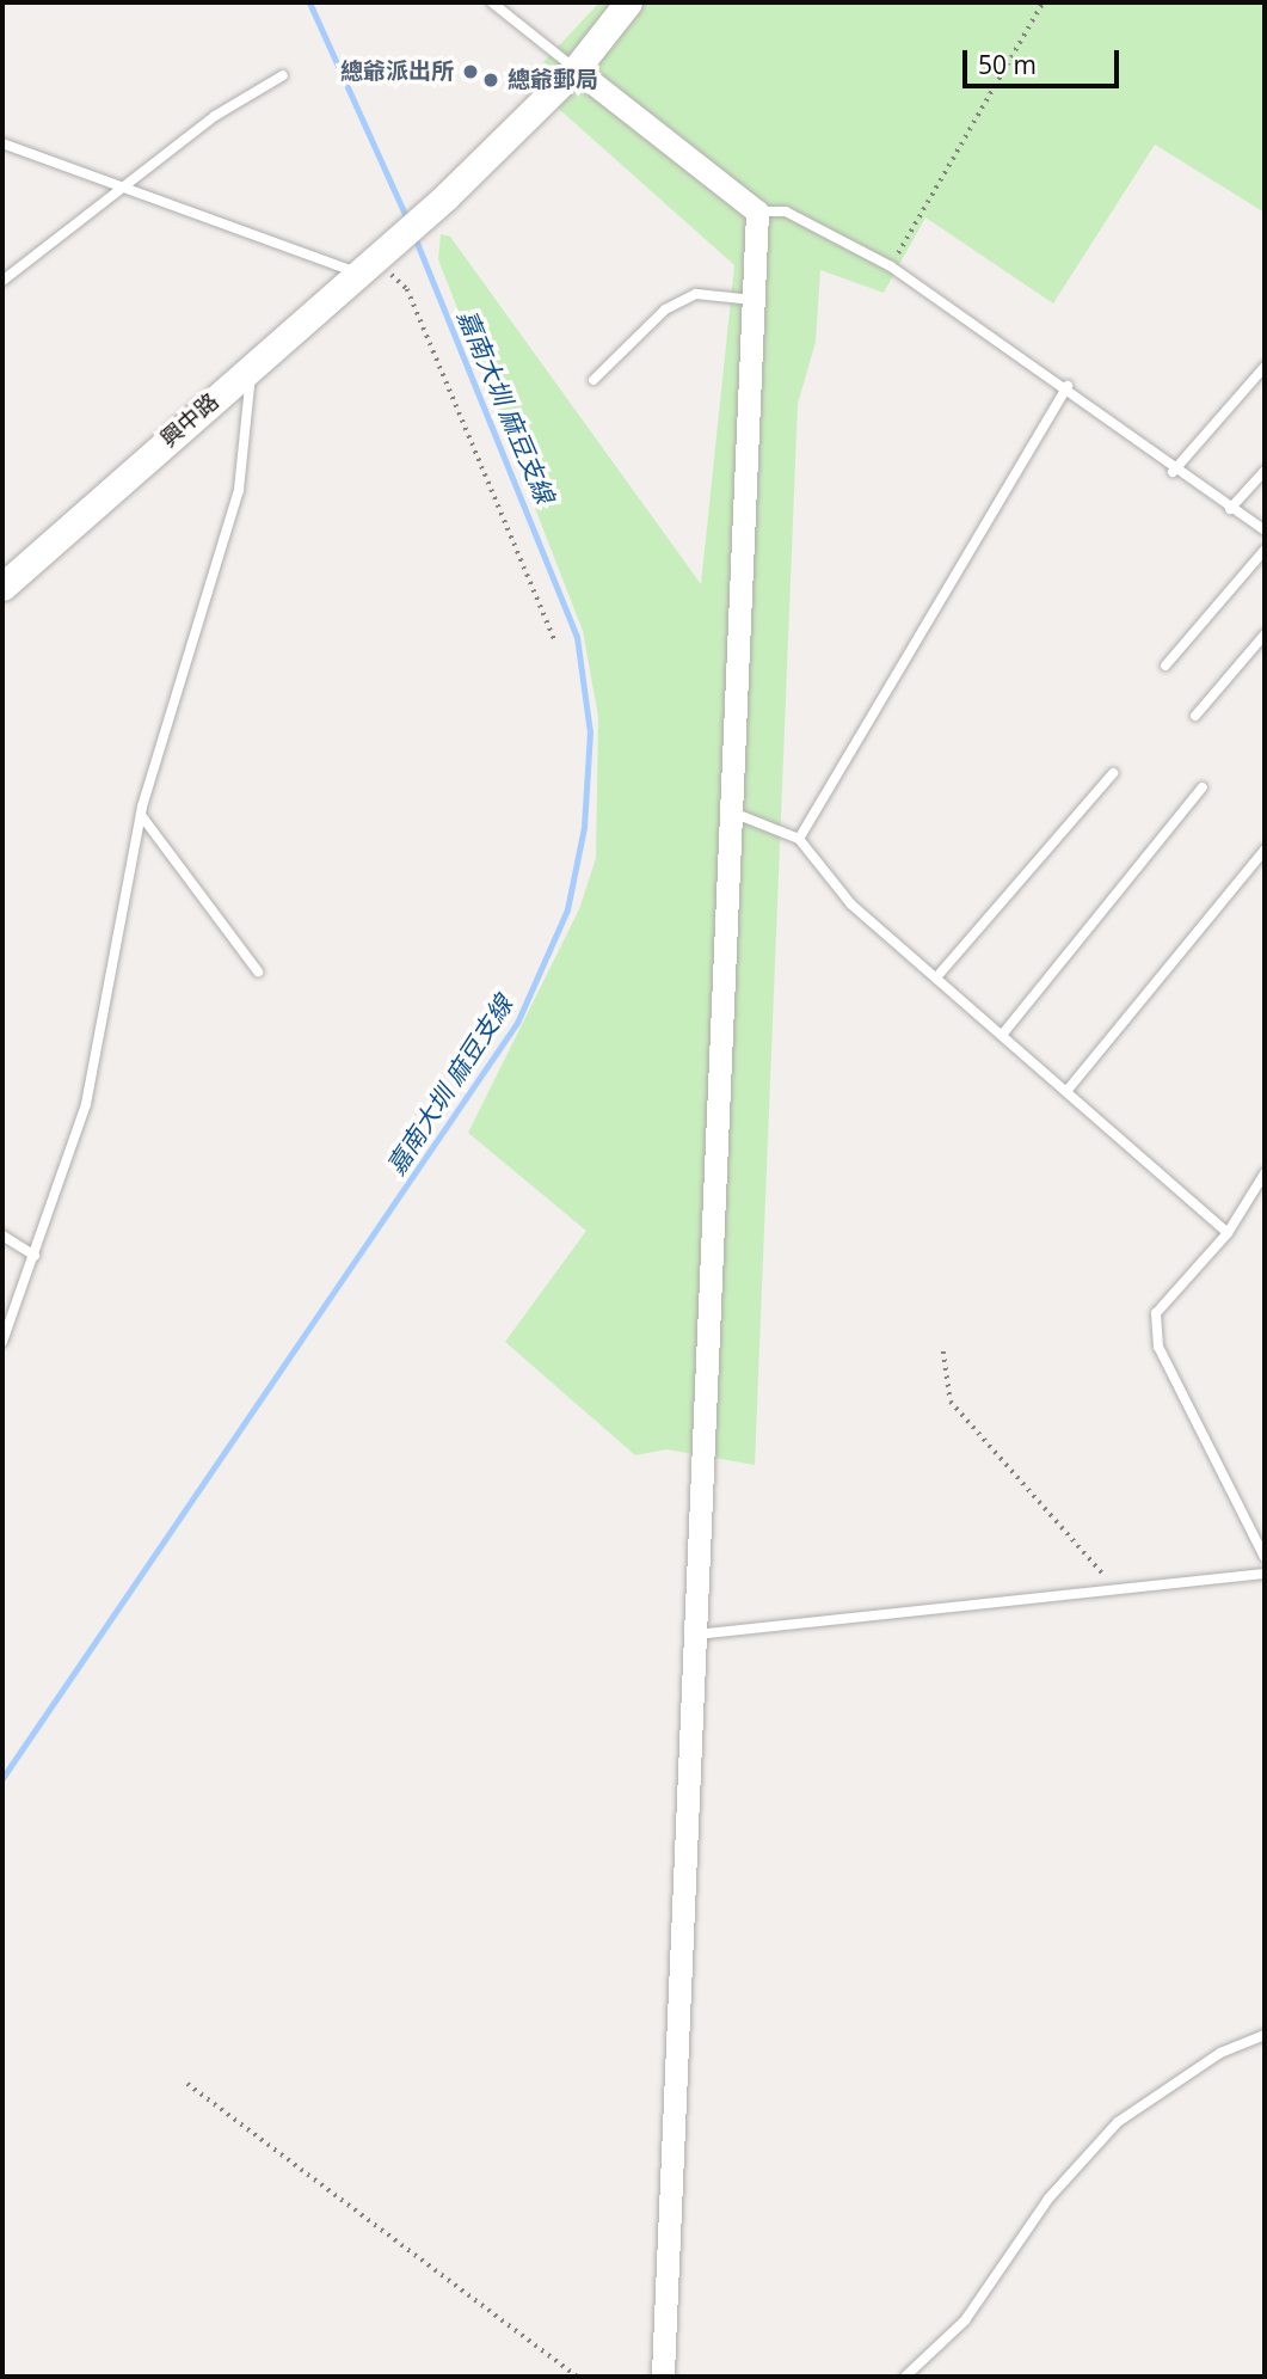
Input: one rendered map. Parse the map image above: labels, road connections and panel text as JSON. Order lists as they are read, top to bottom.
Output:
{
  "streets": {
    "main road": ["興中路"]
  },
  "water": ["嘉南大圳 麻豆支線"],
  "places": ["總爺派出所", "總爺郵局"],
  "scale_bar": "50 m"
}
